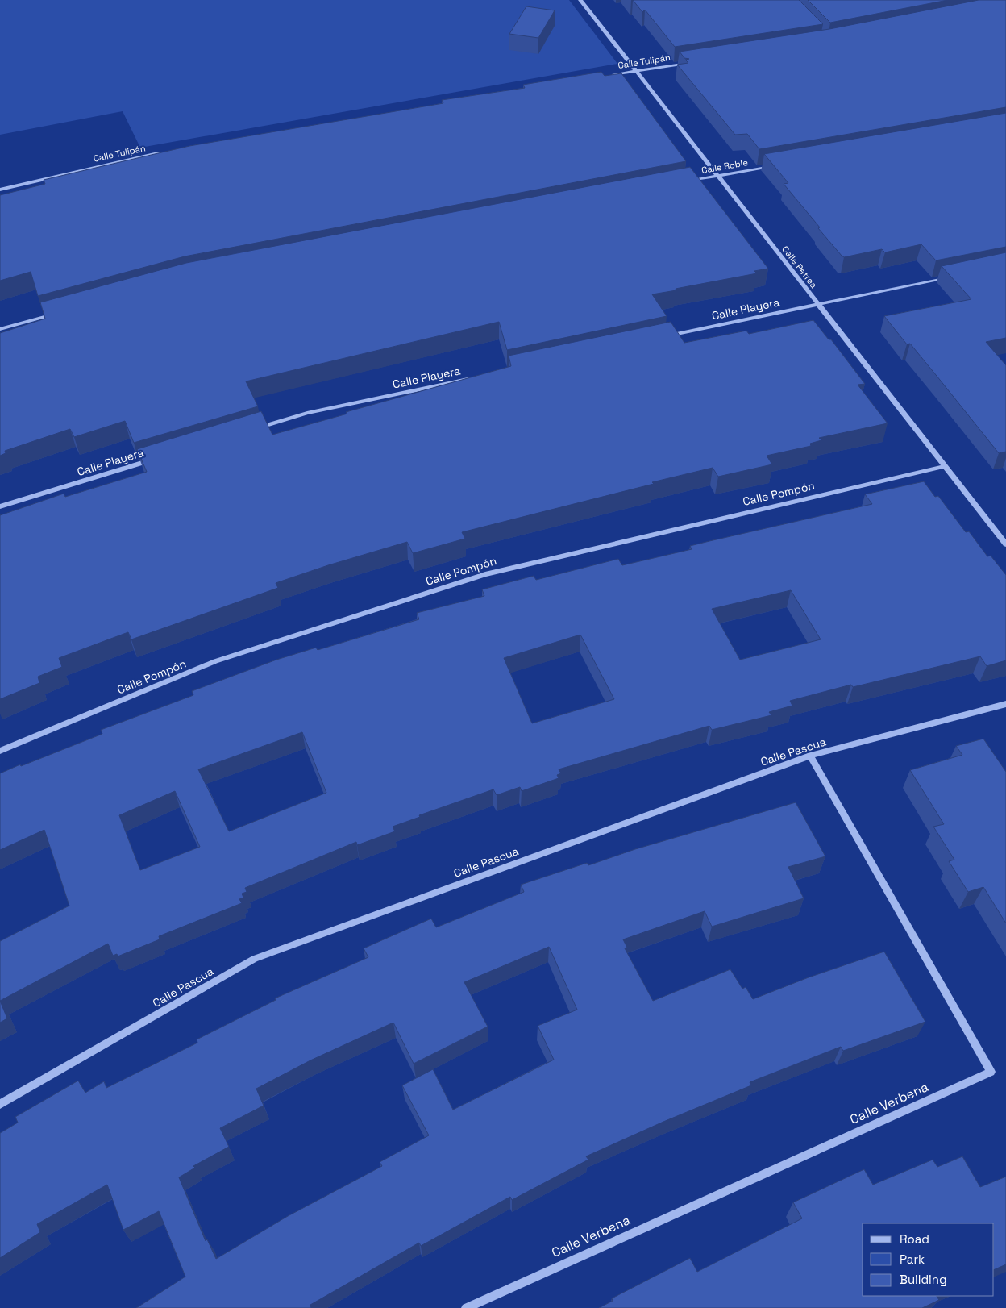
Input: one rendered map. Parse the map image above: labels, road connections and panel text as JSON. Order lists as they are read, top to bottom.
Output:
{
  "streets": {
    "street": [
      "Calle Tulipán",
      "Calle Roble",
      "Calle Petrea",
      "Calle Playera",
      "Calle Pompón",
      "Calle Pascua",
      "Calle Verbena"
    ]
  },
  "crossings": [
    ["Calle Tulipán", "Calle Petrea"],
    ["Calle Roble", "Calle Petrea"],
    ["Calle Petrea", "Calle Playera"],
    ["Calle Petrea", "Calle Pompón"],
    ["Calle Pascua", "Calle Verbena"]
  ],
  "legend": ["Road", "Park", "Building"]
}
